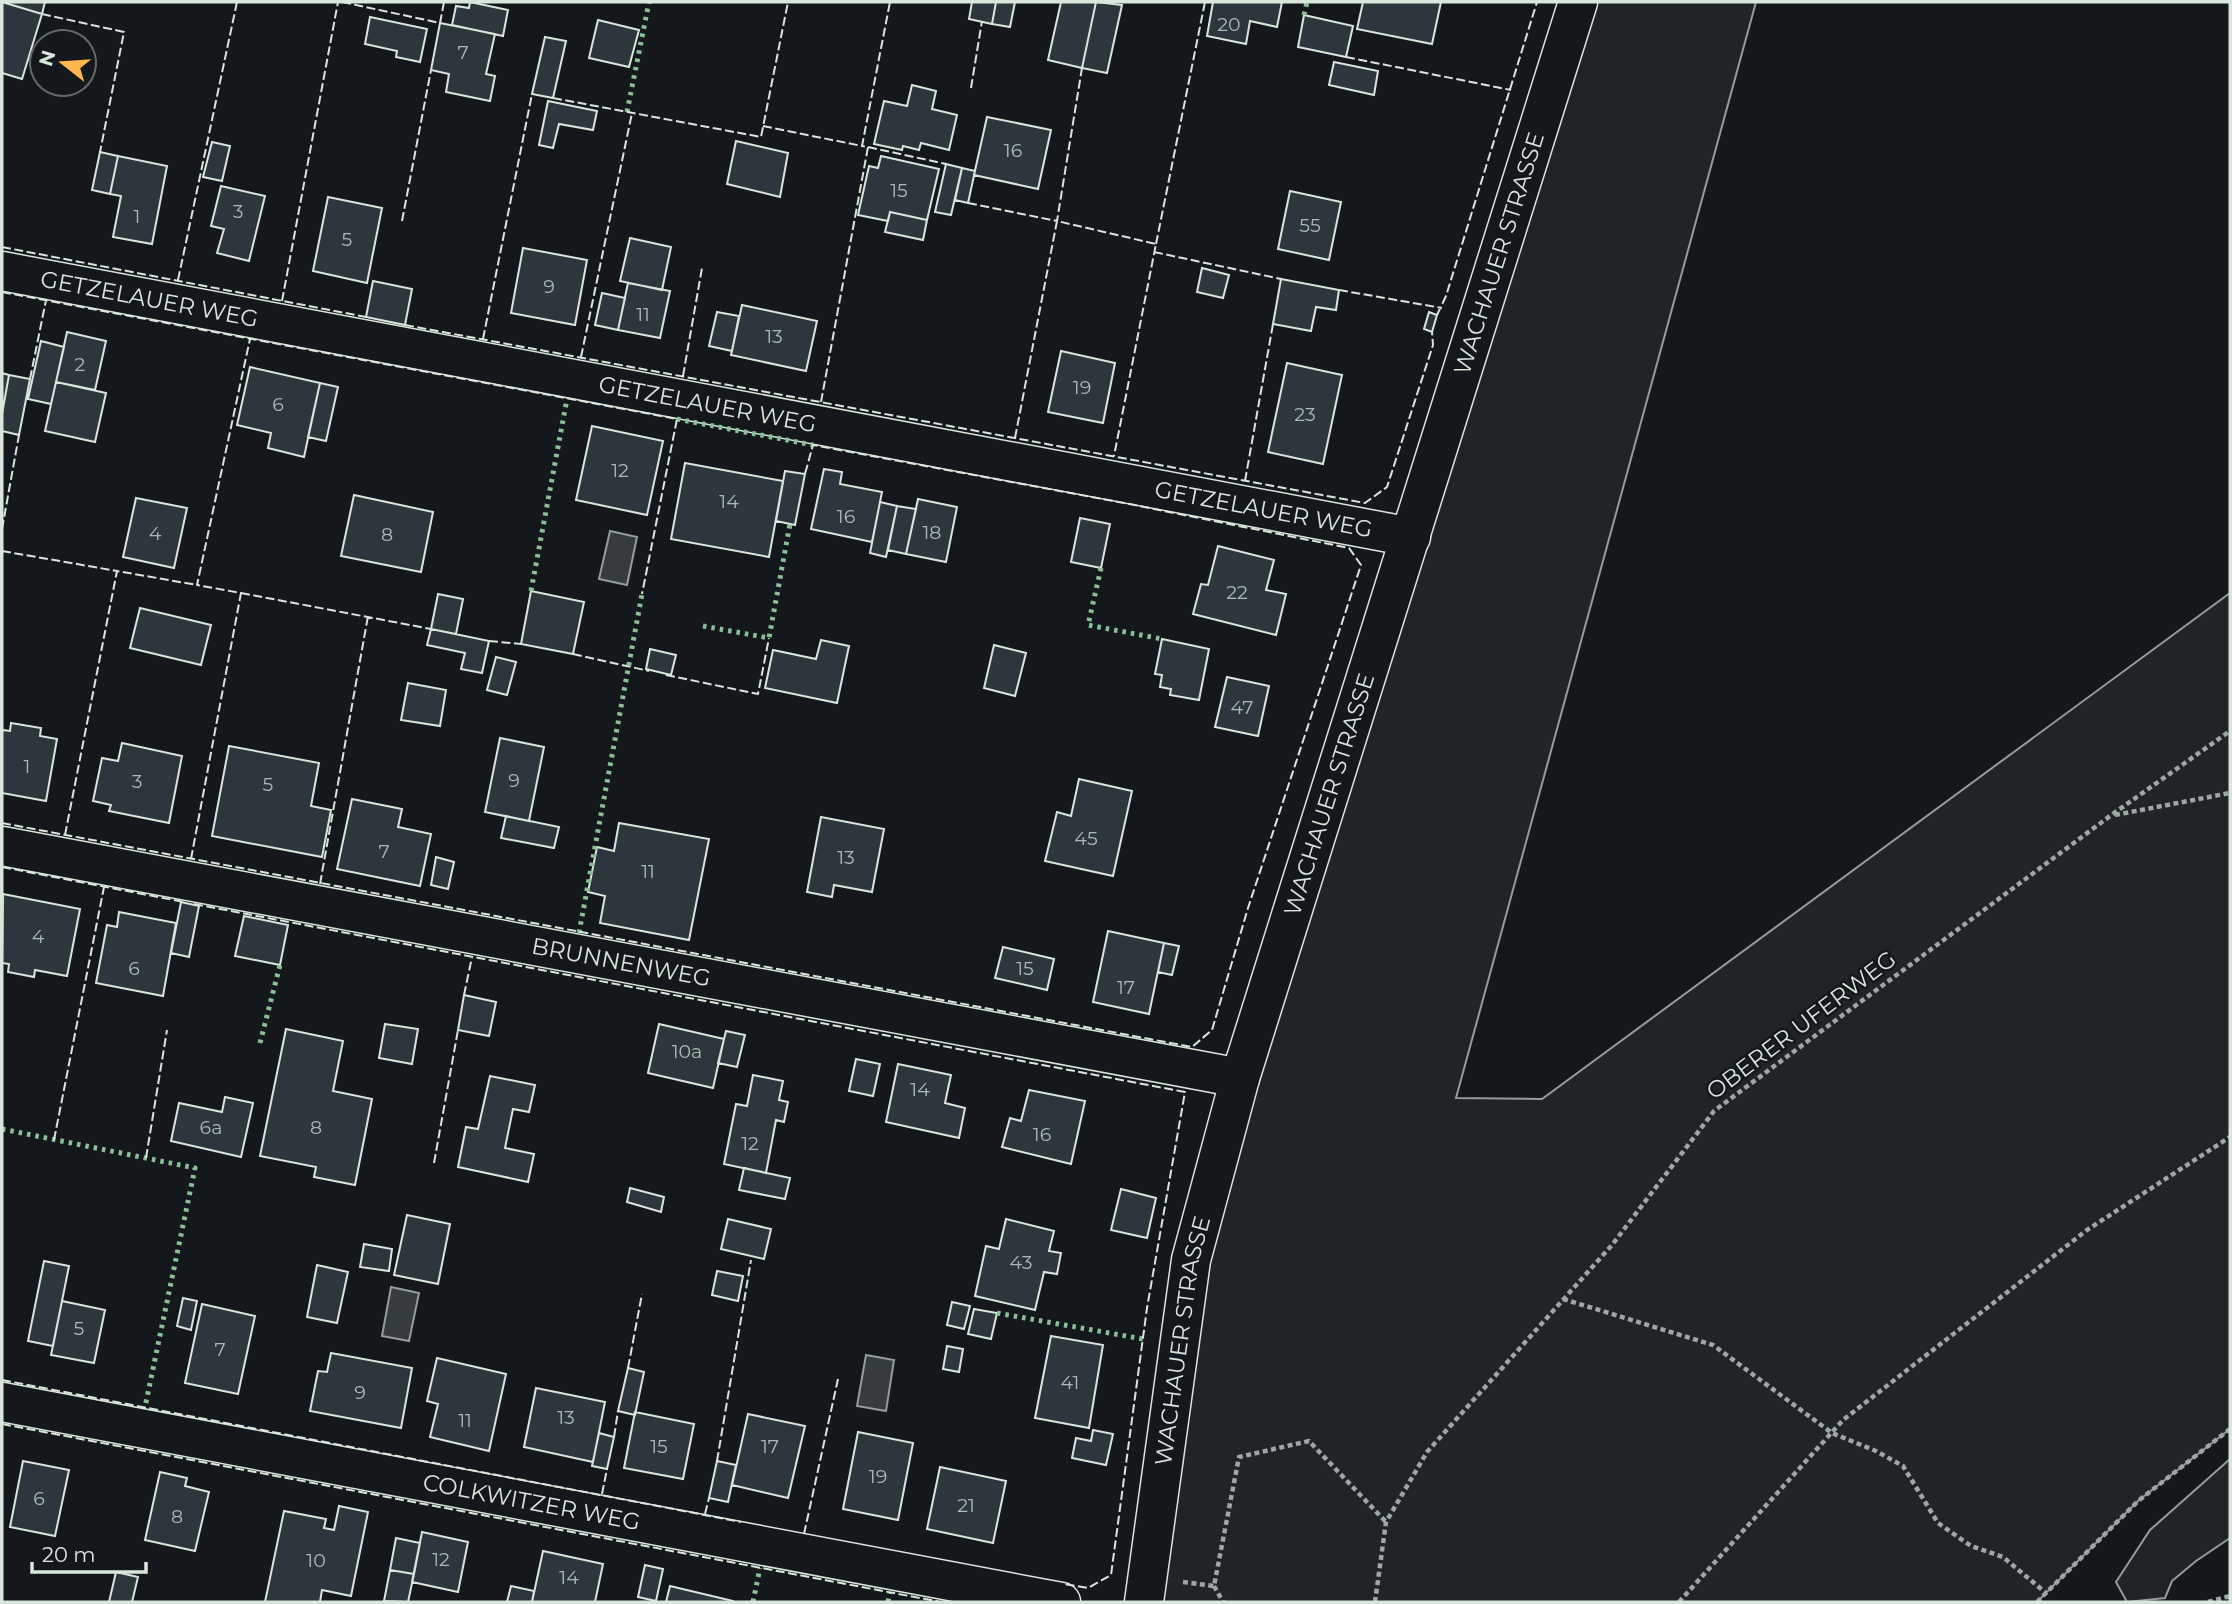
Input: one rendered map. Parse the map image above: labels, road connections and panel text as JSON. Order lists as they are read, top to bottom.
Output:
{
  "streets": {
    "street": [
      "WACHAUER STRASSE",
      "GETZELAUER WEG",
      "BRUNNENWEG",
      "COLKWITZER WEG"
    ],
    "path": ["OBERER UFERWEG"]
  },
  "crossings": [
    ["WACHAUER STRASSE", "GETZELAUER WEG"],
    ["WACHAUER STRASSE", "BRUNNENWEG"]
  ],
  "house_numbers": [
    "20",
    "7",
    "16",
    "15",
    "3",
    "1",
    "55",
    "5",
    "9",
    "11",
    "13",
    "2",
    "19",
    "6",
    "23",
    "12",
    "14",
    "16",
    "18",
    "4",
    "8",
    "22",
    "47",
    "1",
    "9",
    "3",
    "5",
    "45",
    "7",
    "13",
    "11",
    "4",
    "6",
    "15",
    "17",
    "10a",
    "14",
    "6a",
    "8",
    "16",
    "12",
    "43",
    "5",
    "7",
    "41",
    "9",
    "13",
    "11",
    "15",
    "17",
    "19",
    "6",
    "21",
    "8",
    "12",
    "10",
    "14"
  ],
  "scale_bar": "20 m",
  "north": "left"
}
